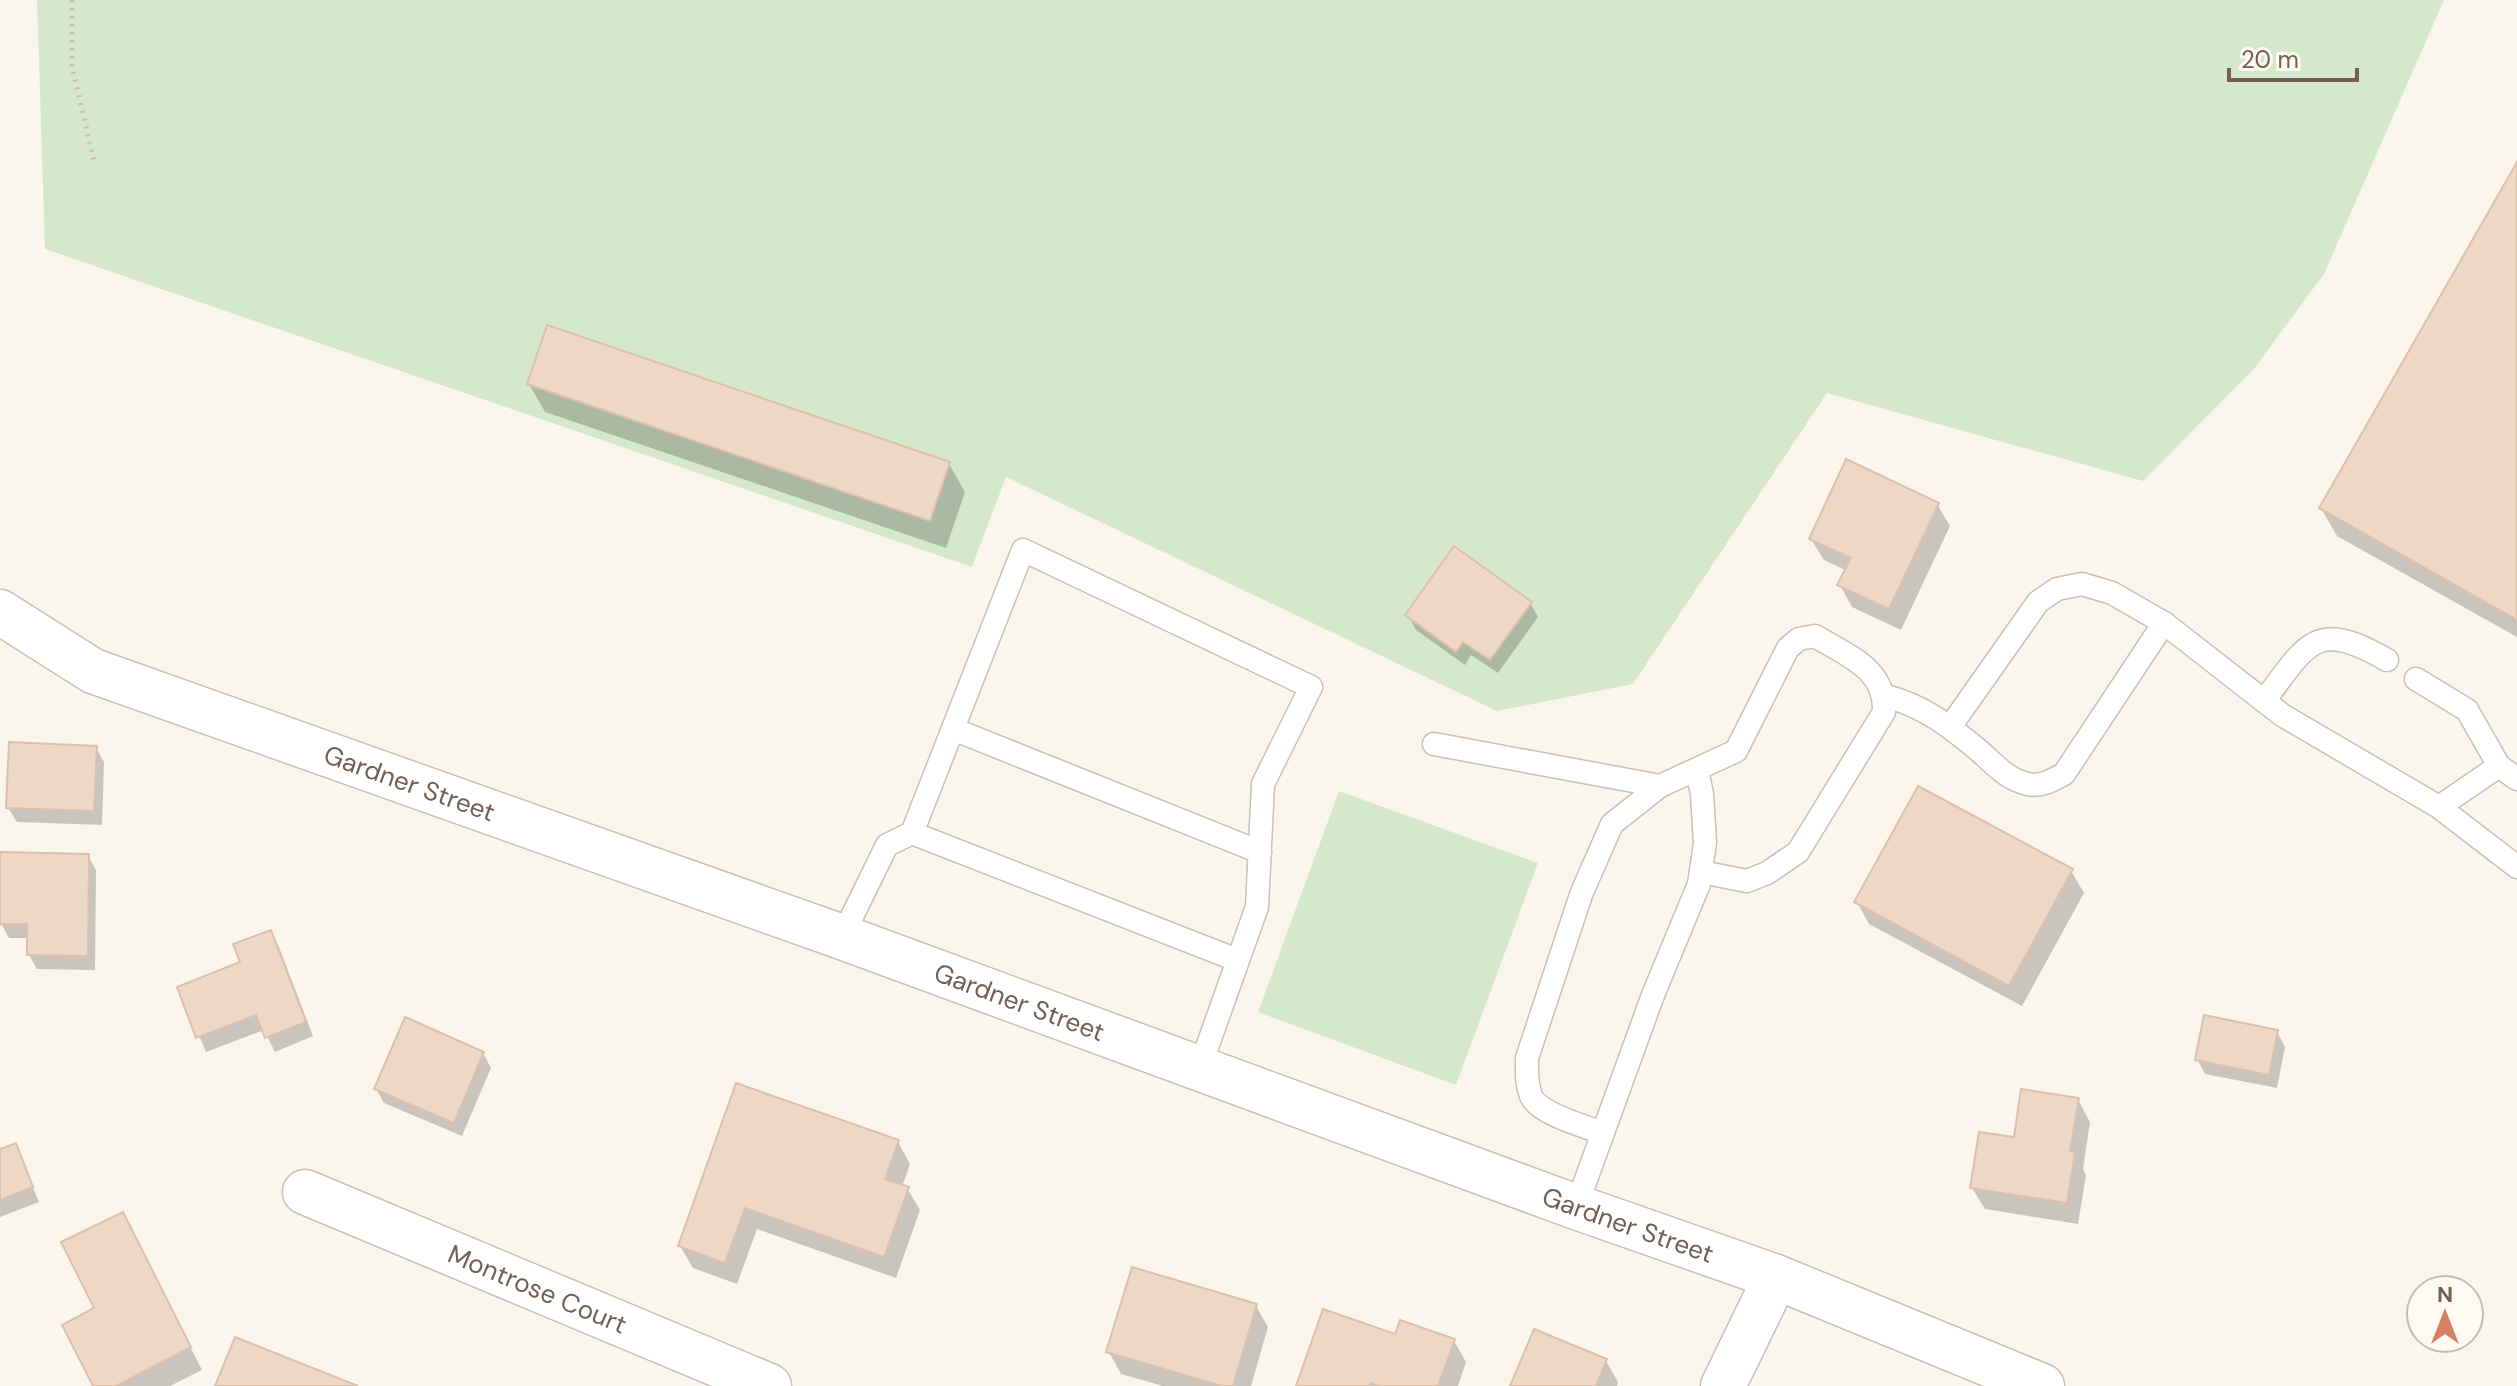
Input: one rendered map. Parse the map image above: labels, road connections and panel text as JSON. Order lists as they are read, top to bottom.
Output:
{
  "streets": {
    "street": ["Gardner Street", "Montrose Court"]
  },
  "scale_bar": "20 m",
  "north": "top"
}
